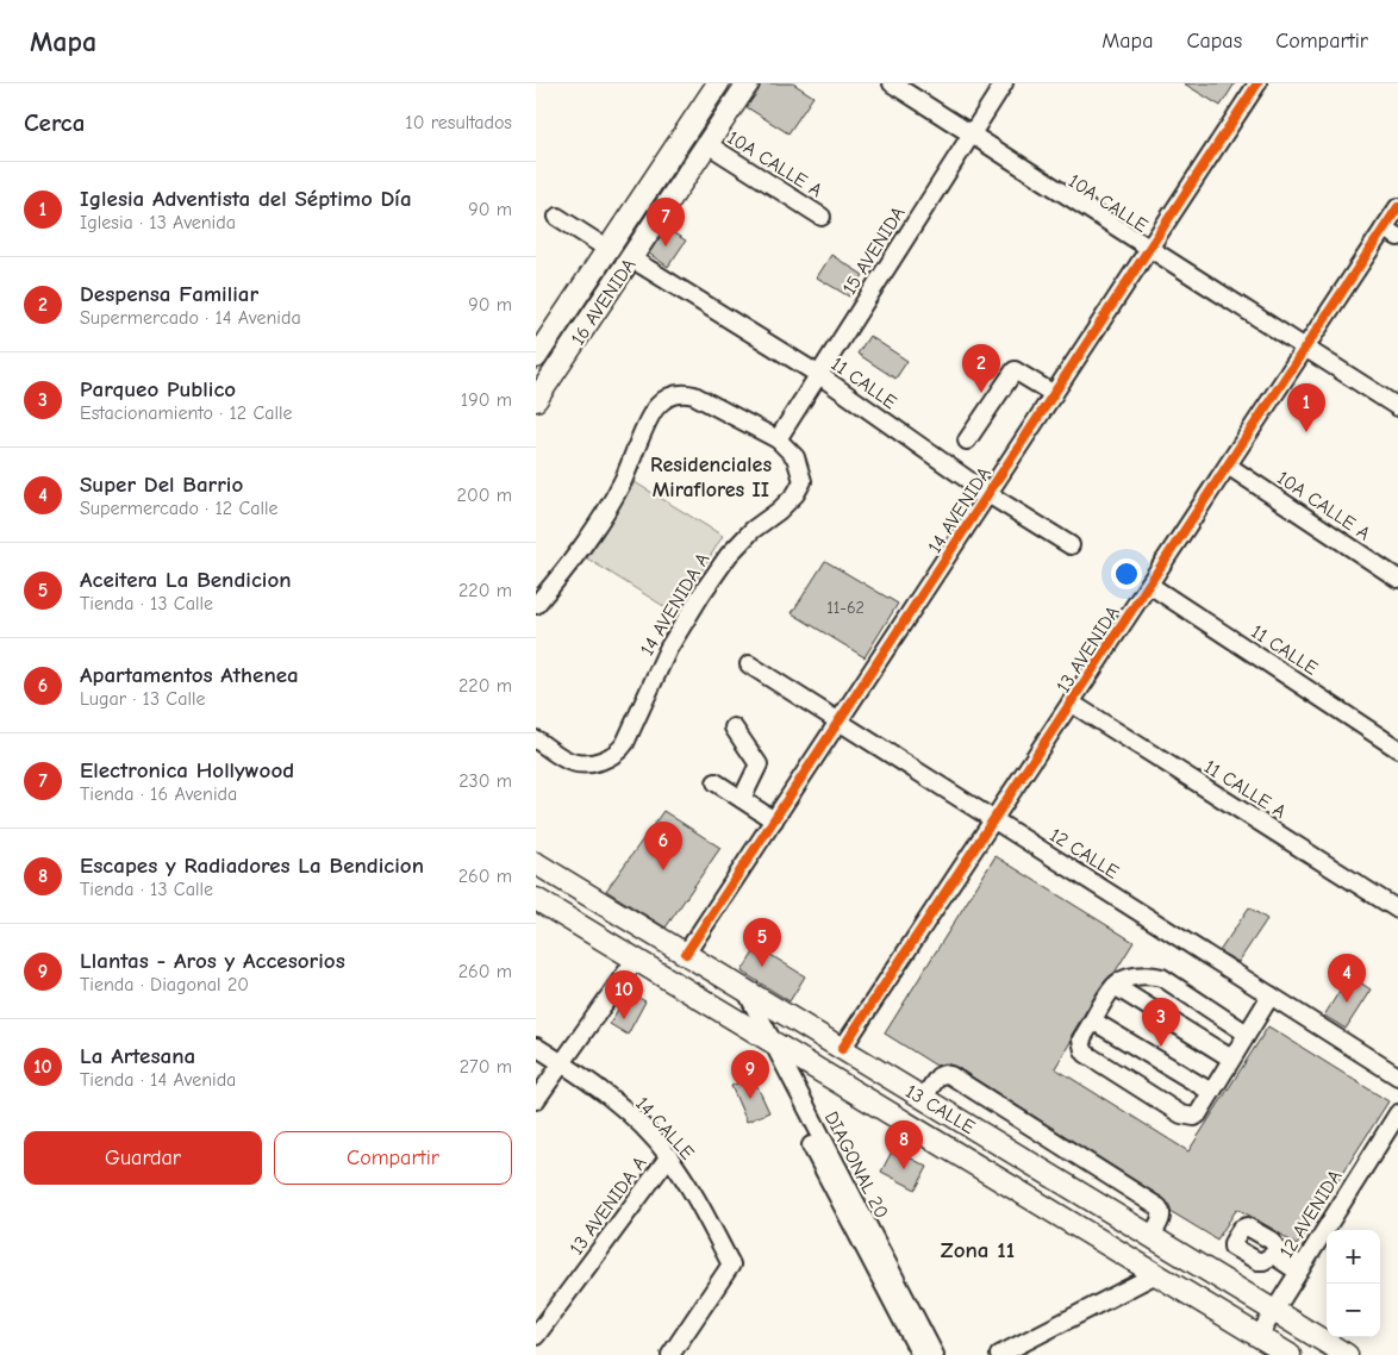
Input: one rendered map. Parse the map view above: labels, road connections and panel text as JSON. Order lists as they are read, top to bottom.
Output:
{
  "streets": {
    "main road": ["16 AVENIDA", "13 CALLE"],
    "street": [
      "10A CALLE A",
      "10A CALLE",
      "15 AVENIDA",
      "11 CALLE",
      "14 AVENIDA",
      "14 AVENIDA A",
      "13 AVENIDA",
      "11 CALLE A",
      "12 CALLE",
      "14 CALLE",
      "DIAGONAL 20",
      "13 AVENIDA A",
      "12 AVENIDA"
    ]
  },
  "crossings": [
    ["10A CALLE A", "16 AVENIDA"],
    ["10A CALLE A", "13 AVENIDA"],
    ["10A CALLE", "15 AVENIDA"],
    ["10A CALLE", "14 AVENIDA"],
    ["10A CALLE", "13 AVENIDA"],
    ["15 AVENIDA", "11 CALLE"],
    ["15 AVENIDA", "14 AVENIDA A"],
    ["16 AVENIDA", "11 CALLE"],
    ["11 CALLE", "14 AVENIDA"],
    ["11 CALLE", "13 AVENIDA"],
    ["14 AVENIDA", "12 CALLE"],
    ["14 AVENIDA", "13 CALLE"],
    ["13 AVENIDA", "11 CALLE A"],
    ["13 AVENIDA", "12 CALLE"],
    ["13 AVENIDA", "13 CALLE"],
    ["13 CALLE", "DIAGONAL 20"],
    ["13 CALLE", "12 AVENIDA"],
    ["14 CALLE", "13 AVENIDA A"]
  ],
  "districts": ["Residenciales Miraflores II", "Zona 11"],
  "house_numbers": ["11-62"],
  "page": {
    "header": "Mapa",
    "nav": ["Mapa", "Capas", "Compartir"],
    "heading": ["Cerca", "10 resultados"],
    "list": [
      {
        "mark": "1",
        "name": "Iglesia Adventista del Séptimo Día",
        "note": "Iglesia · 13 Avenida",
        "value": "90 m"
      },
      {
        "mark": "2",
        "name": "Despensa Familiar",
        "note": "Supermercado · 14 Avenida",
        "value": "90 m"
      },
      {
        "mark": "3",
        "name": "Parqueo Publico",
        "note": "Estacionamiento · 12 Calle",
        "value": "190 m"
      },
      {
        "mark": "4",
        "name": "Super Del Barrio",
        "note": "Supermercado · 12 Calle",
        "value": "200 m"
      },
      {
        "mark": "5",
        "name": "Aceitera La Bendicion",
        "note": "Tienda · 13 Calle",
        "value": "220 m"
      },
      {
        "mark": "6",
        "name": "Apartamentos Athenea",
        "note": "Lugar · 13 Calle",
        "value": "220 m"
      },
      {
        "mark": "7",
        "name": "Electronica Hollywood",
        "note": "Tienda · 16 Avenida",
        "value": "230 m"
      },
      {
        "mark": "8",
        "name": "Escapes y Radiadores La Bendicion",
        "note": "Tienda · 13 Calle",
        "value": "260 m"
      },
      {
        "mark": "9",
        "name": "Llantas - Aros y Accesorios",
        "note": "Tienda · Diagonal 20",
        "value": "260 m"
      },
      {
        "mark": "10",
        "name": "La Artesana",
        "note": "Tienda · 14 Avenida",
        "value": "270 m"
      }
    ],
    "pins": [
      "7",
      "2",
      "1",
      "6",
      "5",
      "4",
      "10",
      "3",
      "9",
      "8"
    ],
    "buttons": ["Guardar", "Compartir"],
    "map_buttons": ["+", "−"]
  }
}
